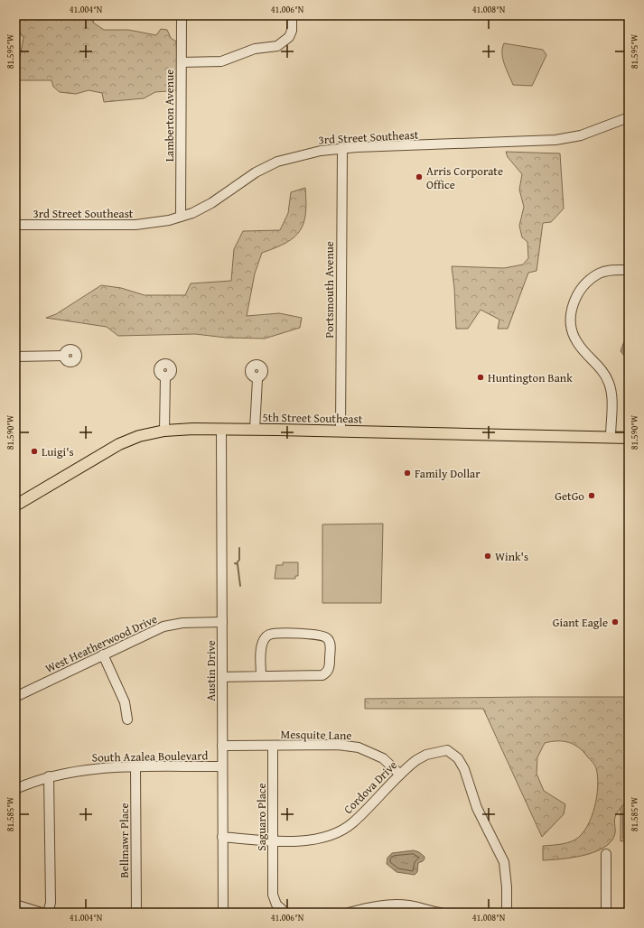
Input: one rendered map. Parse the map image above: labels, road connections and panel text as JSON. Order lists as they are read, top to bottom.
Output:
{
  "streets": {
    "main road": ["5th Street Southeast"],
    "street": [
      "Lamberton Avenue",
      "3rd Street Southeast",
      "Portsmouth Avenue",
      "West Heatherwood Drive",
      "Austin Drive",
      "Mesquite Lane",
      "South Azalea Boulevard",
      "Cordova Drive",
      "Saguaro Place",
      "Bellmawr Place"
    ]
  },
  "crossings": [
    ["Lamberton Avenue", "3rd Street Southeast"],
    ["3rd Street Southeast", "Portsmouth Avenue"],
    ["Portsmouth Avenue", "5th Street Southeast"],
    ["5th Street Southeast", "Austin Drive"],
    ["West Heatherwood Drive", "Austin Drive"],
    ["Austin Drive", "Mesquite Lane"],
    ["Austin Drive", "South Azalea Boulevard"],
    ["Austin Drive", "Cordova Drive"],
    ["Mesquite Lane", "Cordova Drive"],
    ["Mesquite Lane", "Saguaro Place"],
    ["South Azalea Boulevard", "Bellmawr Place"],
    ["Cordova Drive", "Saguaro Place"]
  ],
  "places": [
    "Arris Corporate Office",
    "Huntington Bank",
    "Luigi's",
    "Family Dollar",
    "GetGo",
    "Wink's",
    "Giant Eagle"
  ],
  "coordinates": [
    "41.004°N",
    "41.006°N",
    "41.008°N",
    "81.595°W",
    "81.590°W",
    "81.585°W"
  ]
}
